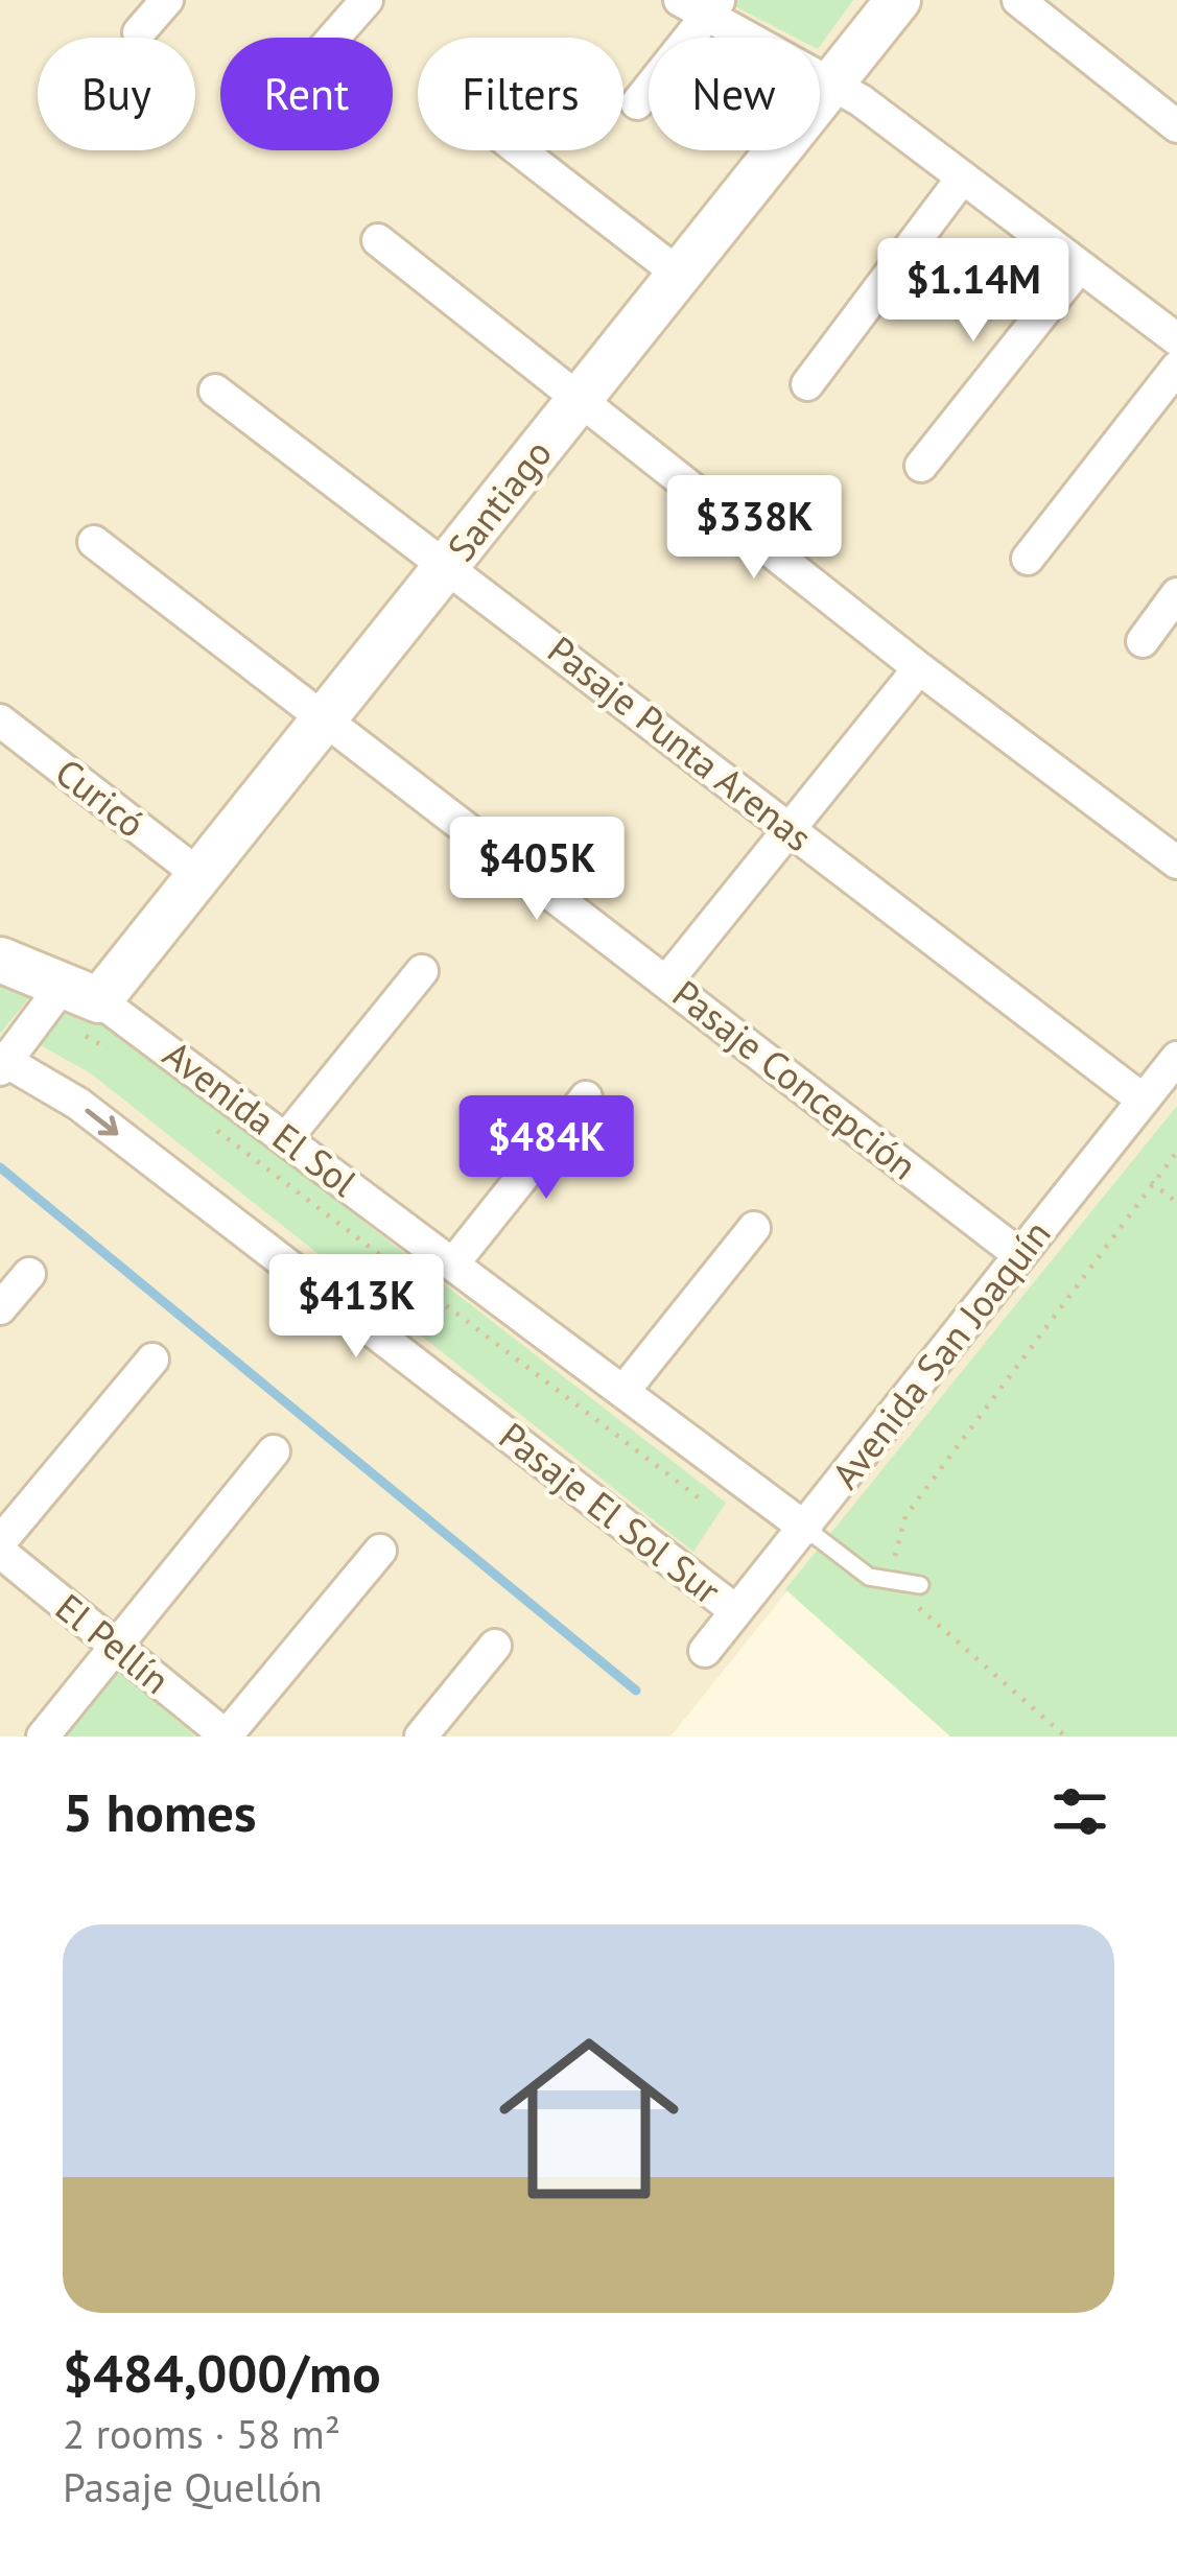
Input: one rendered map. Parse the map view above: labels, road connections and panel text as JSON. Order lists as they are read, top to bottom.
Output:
{
  "streets": {
    "street": [
      "Santiago",
      "Pasaje Punta Arenas",
      "Curicó",
      "Pasaje Concepción",
      "Avenida El Sol",
      "Avenida San Joaquín",
      "Pasaje El Sol Sur",
      "El Pellín"
    ]
  },
  "crossings": [
    ["Santiago", "Pasaje Punta Arenas"],
    ["Santiago", "Curicó"],
    ["Santiago", "Pasaje Concepción"],
    ["Santiago", "Avenida El Sol"],
    ["Pasaje Punta Arenas", "Avenida San Joaquín"],
    ["Pasaje Concepción", "Avenida San Joaquín"],
    ["Avenida El Sol", "Avenida San Joaquín"],
    ["Avenida San Joaquín", "Pasaje El Sol Sur"]
  ],
  "one_way": ["Pasaje El Sol Sur"],
  "page": {
    "chip": [
      "Buy",
      "Rent",
      "Filters",
      "New"
    ],
    "price": [
      "$1.14M",
      "$338K",
      "$405K",
      "$484K",
      "$413K"
    ],
    "heading": "5 homes",
    "list": [
      {
        "name": "$484,000/mo",
        "note": "2 rooms · 58 m² · Pasaje Quellón"
      }
    ]
  }
}
